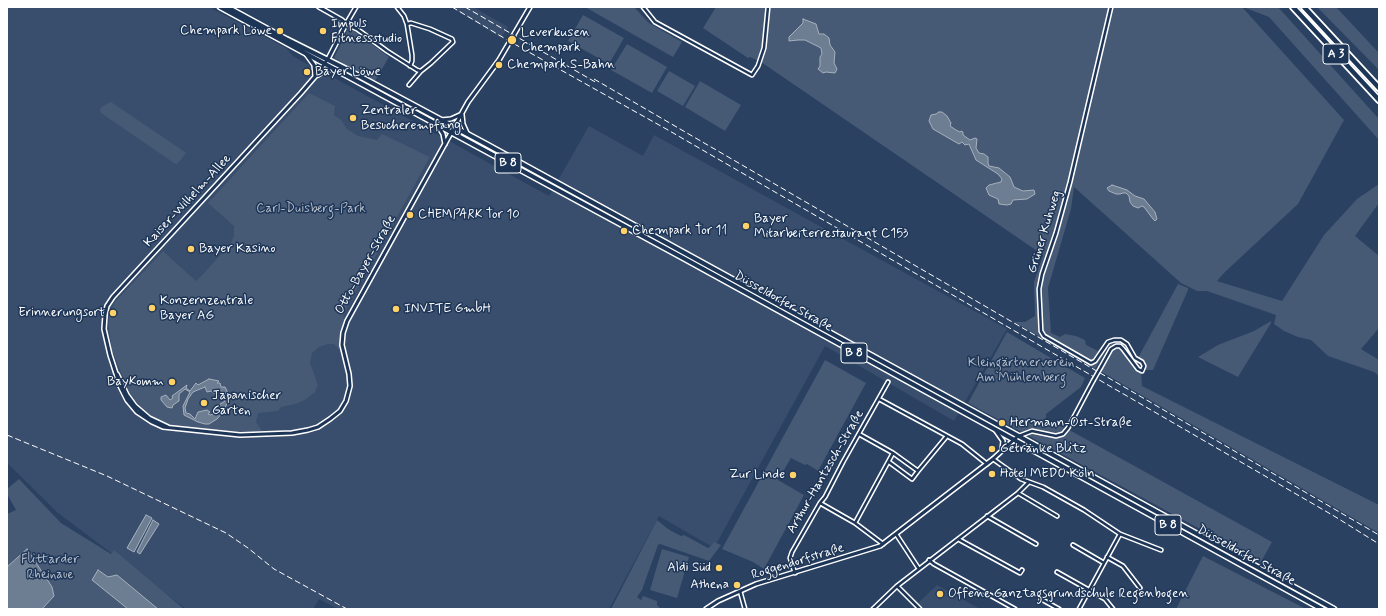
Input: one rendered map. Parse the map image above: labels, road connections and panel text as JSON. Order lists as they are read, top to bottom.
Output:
{
  "streets": {
    "highway": ["A 3"],
    "main road": ["B 8", "Düsseldorfer Straße"],
    "street": [
      "Kaiser-Wilhelm-Allee",
      "Grüner Kuhweg",
      "Otto-Bayer-Straße",
      "Arthur-Hantzsch-Straße",
      "Roggendorfstraße"
    ]
  },
  "crossings": [
    ["B 8", "Kaiser-Wilhelm-Allee"],
    ["B 8", "Düsseldorfer Straße"],
    ["Kaiser-Wilhelm-Allee", "Otto-Bayer-Straße"],
    ["Kaiser-Wilhelm-Allee", "Düsseldorfer Straße"],
    ["Grüner Kuhweg", "Düsseldorfer Straße"],
    ["Grüner Kuhweg", "Roggendorfstraße"],
    ["Otto-Bayer-Straße", "Düsseldorfer Straße"],
    ["Düsseldorfer Straße", "Roggendorfstraße"],
    ["Arthur-Hantzsch-Straße", "Roggendorfstraße"]
  ],
  "parks": ["Carl-Duisberg-Park", "Kleingärtnerverein Am Mühlenberg", "Flittarder Rheinaue"],
  "places": [
    "Chempark Löwe",
    "Impuls Fitnessstudio",
    "Leverkusen Chempark",
    "Chempark S-Bahn",
    "Bayer Löwe",
    "Zentraler Besucherempfang",
    "CHEMPARK Tor 10",
    "Bayer Mitarbeiterrestaurant C153",
    "Chempark Tor 11",
    "Bayer Kasino",
    "Konzernzentrale Bayer AG",
    "INVITE GmbH",
    "Erinnerungsort",
    "BayKomm",
    "Japanischer Garten",
    "Hermann-Ost-Straße",
    "Getränke Blitz",
    "Hotel MEDO Köln",
    "Zur Linde",
    "Aldi Süd",
    "Athena",
    "Offene Ganztagsgrundschule Regenbogen"
  ]
}
